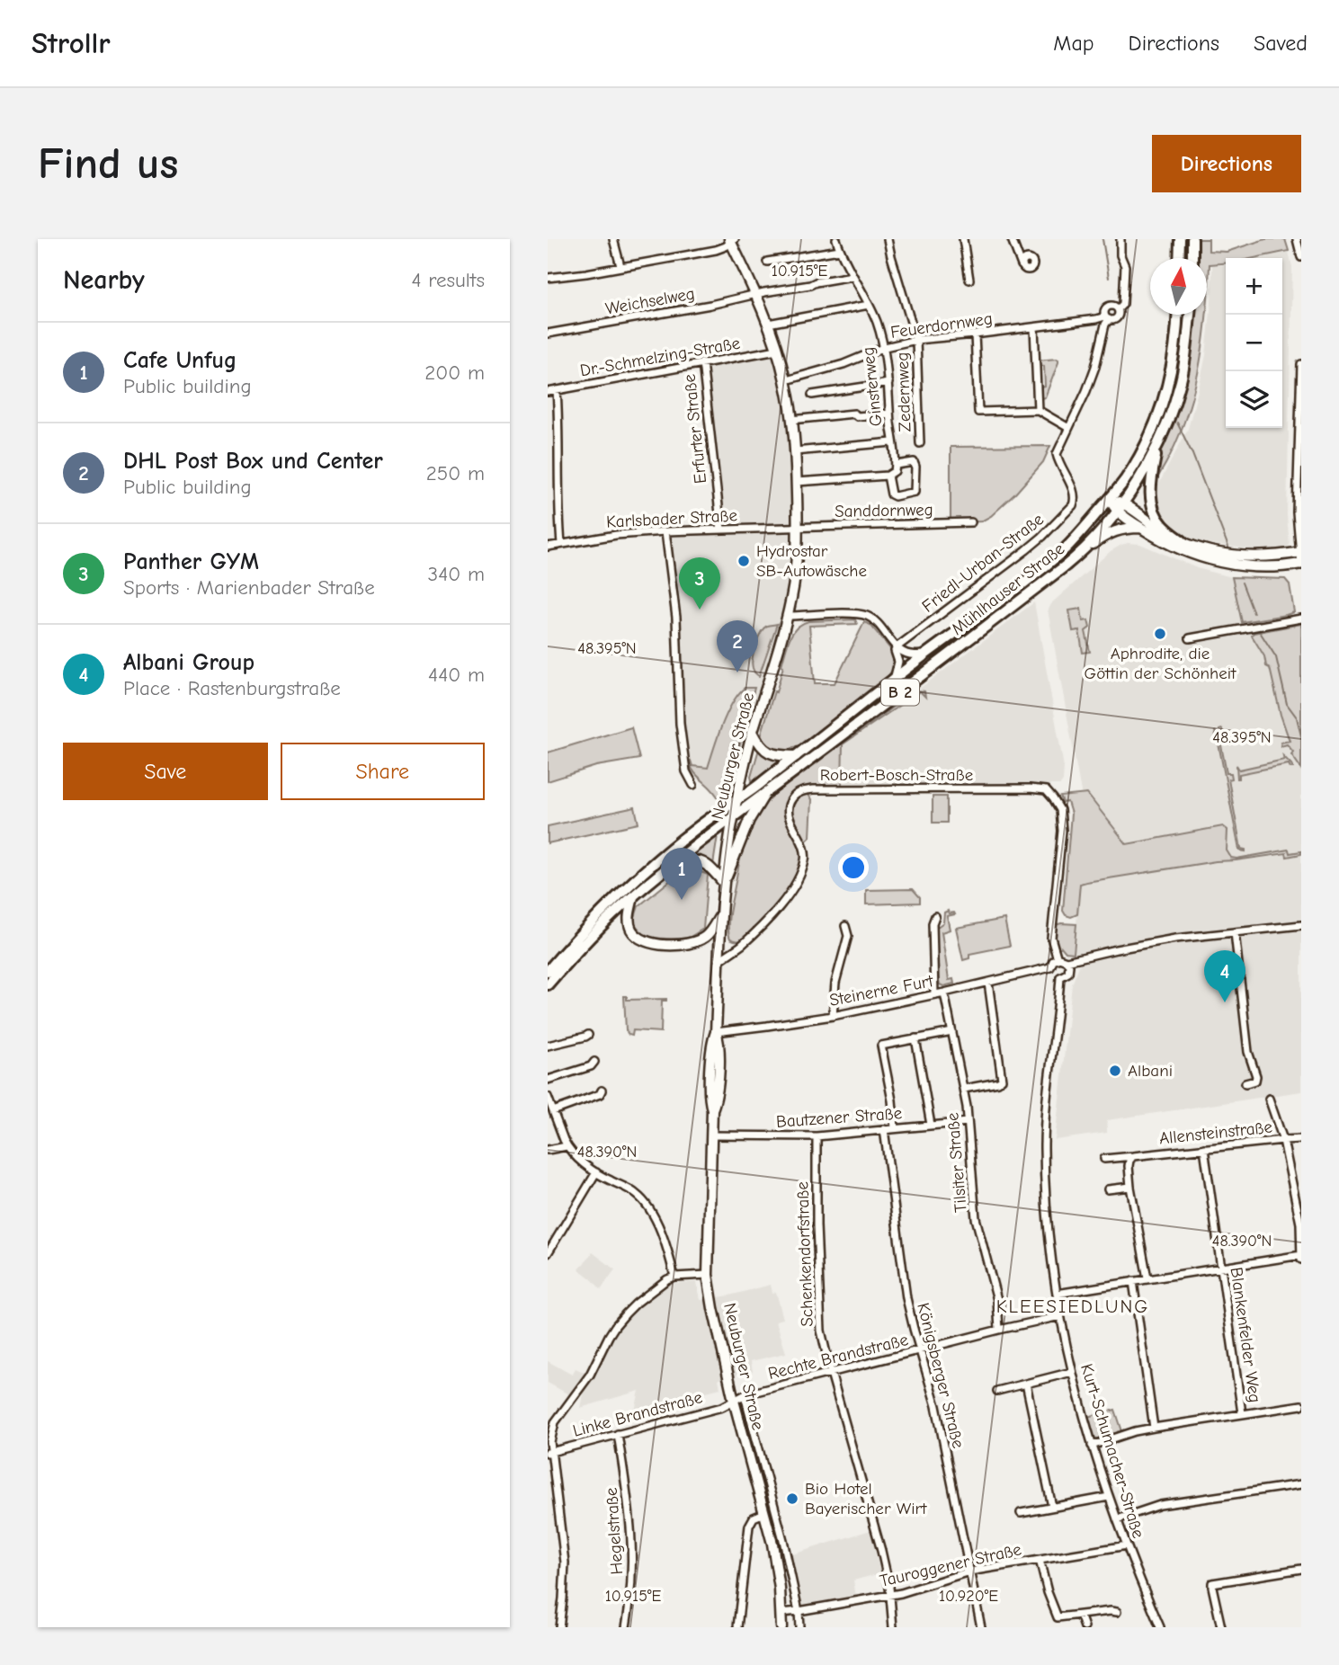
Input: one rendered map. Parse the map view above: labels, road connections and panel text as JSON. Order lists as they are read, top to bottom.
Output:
{
  "streets": {
    "main road": ["Mühlhauser Straße", "B 2"],
    "street": [
      "Weichselweg",
      "Feuerdornweg",
      "Dr.-Schmelzing-Straße",
      "Ginsterweg",
      "Zedernweg",
      "Erfurter Straße",
      "Sanddornweg",
      "Karlsbader Straße",
      "Friedl-Urban-Straße",
      "Neuburger Straße",
      "Robert-Bosch-Straße",
      "Steinerne Furt",
      "Bautzener Straße",
      "Allensteinstraße",
      "Tilsiter Straße",
      "Schenkendorfstraße",
      "Blankenfelder Weg",
      "Rechte Brandstraße",
      "Königsberger Straße",
      "Linke Brandstraße",
      "Kurt-Schumacher-Straße",
      "Hegelstraße",
      "Tauroggener Straße"
    ]
  },
  "crossings": [
    ["Weichselweg", "Ginsterweg"],
    ["Weichselweg", "Neuburger Straße"],
    ["Feuerdornweg", "Ginsterweg"],
    ["Feuerdornweg", "Zedernweg"],
    ["Feuerdornweg", "Friedl-Urban-Straße"],
    ["Feuerdornweg", "Neuburger Straße"],
    ["Dr.-Schmelzing-Straße", "Erfurter Straße"],
    ["Dr.-Schmelzing-Straße", "Neuburger Straße"],
    ["Erfurter Straße", "Karlsbader Straße"],
    ["Sanddornweg", "Karlsbader Straße"],
    ["Sanddornweg", "Neuburger Straße"],
    ["Karlsbader Straße", "Neuburger Straße"],
    ["Mühlhauser Straße", "B 2"],
    ["Mühlhauser Straße", "Neuburger Straße"],
    ["B 2", "Neuburger Straße"],
    ["Neuburger Straße", "Robert-Bosch-Straße"],
    ["Neuburger Straße", "Steinerne Furt"],
    ["Neuburger Straße", "Bautzener Straße"],
    ["Neuburger Straße", "Rechte Brandstraße"],
    ["Neuburger Straße", "Linke Brandstraße"],
    ["Neuburger Straße", "Tauroggener Straße"],
    ["Robert-Bosch-Straße", "Steinerne Furt"],
    ["Robert-Bosch-Straße", "Kurt-Schumacher-Straße"],
    ["Steinerne Furt", "Tilsiter Straße"],
    ["Steinerne Furt", "Kurt-Schumacher-Straße"],
    ["Bautzener Straße", "Tilsiter Straße"],
    ["Bautzener Straße", "Schenkendorfstraße"],
    ["Bautzener Straße", "Königsberger Straße"],
    ["Allensteinstraße", "Blankenfelder Weg"],
    ["Tilsiter Straße", "Rechte Brandstraße"],
    ["Schenkendorfstraße", "Rechte Brandstraße"],
    ["Schenkendorfstraße", "Tauroggener Straße"],
    ["Rechte Brandstraße", "Königsberger Straße"],
    ["Rechte Brandstraße", "Linke Brandstraße"],
    ["Rechte Brandstraße", "Kurt-Schumacher-Straße"],
    ["Königsberger Straße", "Tauroggener Straße"],
    ["Linke Brandstraße", "Hegelstraße"],
    ["Kurt-Schumacher-Straße", "Tauroggener Straße"]
  ],
  "districts": ["KLEESIEDLUNG"],
  "places": [
    "Hydrostar SB-Autowäsche",
    "Aphrodite, die Göttin der Schönheit",
    "Albani",
    "Bio Hotel Bayerischer Wirt"
  ],
  "north": "top",
  "page": {
    "header": "Strollr",
    "nav": ["Map", "Directions", "Saved"],
    "buttons": [
      "Directions",
      ["Save", "Share"]
    ],
    "title": "Find us",
    "heading": ["Nearby", "4 results"],
    "map_buttons": ["+", "−"],
    "list": [
      {
        "mark": "1",
        "name": "Cafe Unfug",
        "note": "Public building",
        "value": "200 m"
      },
      {
        "mark": "2",
        "name": "DHL Post Box und Center",
        "note": "Public building",
        "value": "250 m"
      },
      {
        "mark": "3",
        "name": "Panther GYM",
        "note": "Sports · Marienbader Straße",
        "value": "340 m"
      },
      {
        "mark": "4",
        "name": "Albani Group",
        "note": "Place · Rastenburgstraße",
        "value": "440 m"
      }
    ],
    "pins": [
      "3",
      "2",
      "1",
      "4"
    ]
  },
  "coordinates": [
    "10.915°E",
    "48.395°N",
    "48.390°N",
    "10.920°E"
  ]
}
